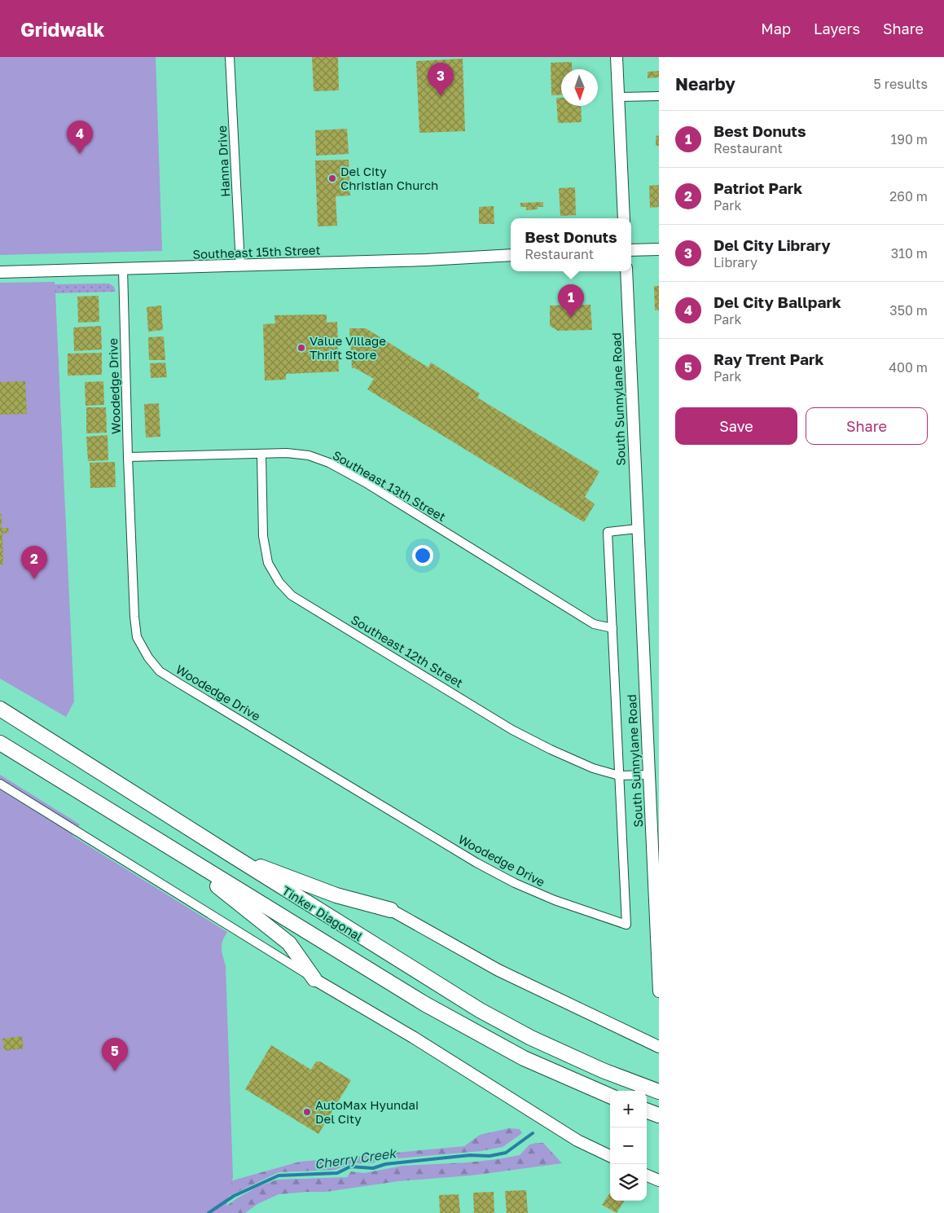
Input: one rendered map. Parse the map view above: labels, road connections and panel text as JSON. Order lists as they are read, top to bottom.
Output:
{
  "streets": {
    "highway": ["Tinker Diagonal"],
    "main road": ["Southeast 15th Street", "South Sunnylane Road"],
    "street": [
      "Hanna Drive",
      "Woodedge Drive",
      "Southeast 13th Street",
      "Southeast 12th Street"
    ]
  },
  "crossings": [
    ["Hanna Drive", "Southeast 15th Street"],
    ["Southeast 15th Street", "Woodedge Drive"],
    ["Woodedge Drive", "South Sunnylane Road"],
    ["Woodedge Drive", "Southeast 13th Street"],
    ["South Sunnylane Road", "Southeast 13th Street"],
    ["South Sunnylane Road", "Southeast 12th Street"],
    ["Southeast 13th Street", "Southeast 12th Street"]
  ],
  "water": ["Cherry Creek"],
  "places": ["Del City Christian Church", "Value Village Thrift Store", "AutoMax Hyundai Del City"],
  "north": "bottom",
  "page": {
    "header": "Gridwalk",
    "nav": ["Map", "Layers", "Share"],
    "heading": ["Nearby", "5 results"],
    "pins": [
      "3",
      "4",
      "1",
      "2",
      "5"
    ],
    "list": [
      {
        "mark": "1",
        "name": "Best Donuts",
        "note": "Restaurant",
        "value": "190 m"
      },
      {
        "mark": "2",
        "name": "Patriot Park",
        "note": "Park",
        "value": "260 m"
      },
      {
        "mark": "3",
        "name": "Del City Library",
        "note": "Library",
        "value": "310 m"
      },
      {
        "mark": "4",
        "name": "Del City Ballpark",
        "note": "Park",
        "value": "350 m"
      },
      {
        "mark": "5",
        "name": "Ray Trent Park",
        "note": "Park",
        "value": "400 m"
      }
    ],
    "popup": ["Best Donuts", "Restaurant"],
    "buttons": ["Save", "Share"],
    "map_buttons": ["+", "−"]
  }
}
